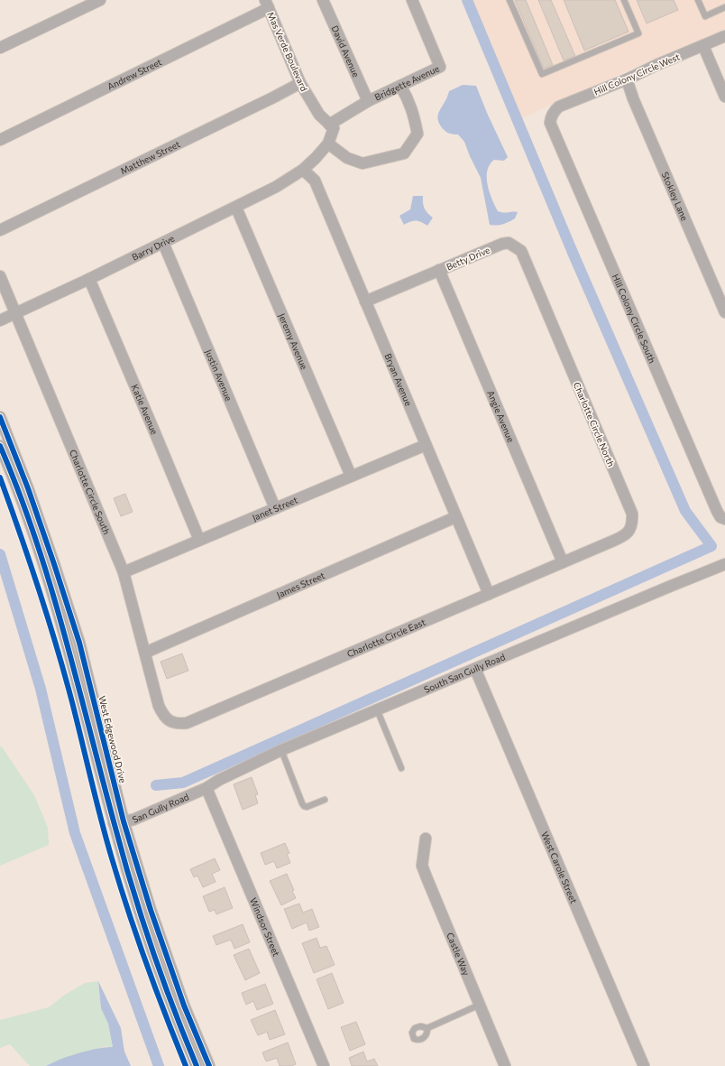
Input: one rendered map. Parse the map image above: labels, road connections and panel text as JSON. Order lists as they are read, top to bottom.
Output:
{
  "streets": {
    "street": [
      "David Avenue",
      "Mas Verde Boulevard",
      "Andrew Street",
      "Hill Colony Circle West",
      "Bridgette Avenue",
      "Matthew Street",
      "Stokley Lane",
      "Barry Drive",
      "Betty Drive",
      "Hill Colony Circle South",
      "Jeremy Avenue",
      "Justin Avenue",
      "Bryan Avenue",
      "Katie Avenue",
      "Angie Avenue",
      "Charlotte Circle North",
      "Charlotte Circle South",
      "Janet Street",
      "James Street",
      "Charlotte Circle East",
      "South San Gully Road",
      "West Edgewood Drive",
      "San Gully Road",
      "West Carole Street",
      "Windsor Street",
      "Castle Way"
    ]
  },
  "crossings": [
    ["David Avenue", "Bridgette Avenue"],
    ["Mas Verde Boulevard", "Andrew Street"],
    ["Mas Verde Boulevard", "Bridgette Avenue"],
    ["Mas Verde Boulevard", "Matthew Street"],
    ["Hill Colony Circle West", "Stokley Lane"],
    ["Hill Colony Circle West", "Hill Colony Circle South"],
    ["Barry Drive", "Jeremy Avenue"],
    ["Barry Drive", "Justin Avenue"],
    ["Barry Drive", "Bryan Avenue"],
    ["Barry Drive", "Katie Avenue"],
    ["Barry Drive", "Charlotte Circle South"],
    ["Betty Drive", "Bryan Avenue"],
    ["Betty Drive", "Angie Avenue"],
    ["Betty Drive", "Charlotte Circle North"],
    ["Jeremy Avenue", "Janet Street"],
    ["Justin Avenue", "Janet Street"],
    ["Bryan Avenue", "Janet Street"],
    ["Bryan Avenue", "James Street"],
    ["Bryan Avenue", "Charlotte Circle East"],
    ["Katie Avenue", "Janet Street"],
    ["Angie Avenue", "Charlotte Circle East"],
    ["Charlotte Circle North", "Charlotte Circle East"],
    ["Charlotte Circle South", "Janet Street"],
    ["Charlotte Circle South", "James Street"],
    ["Charlotte Circle South", "Charlotte Circle East"],
    ["South San Gully Road", "San Gully Road"],
    ["South San Gully Road", "West Carole Street"],
    ["South San Gully Road", "Windsor Street"],
    ["West Edgewood Drive", "San Gully Road"],
    ["San Gully Road", "Windsor Street"]
  ]
}
